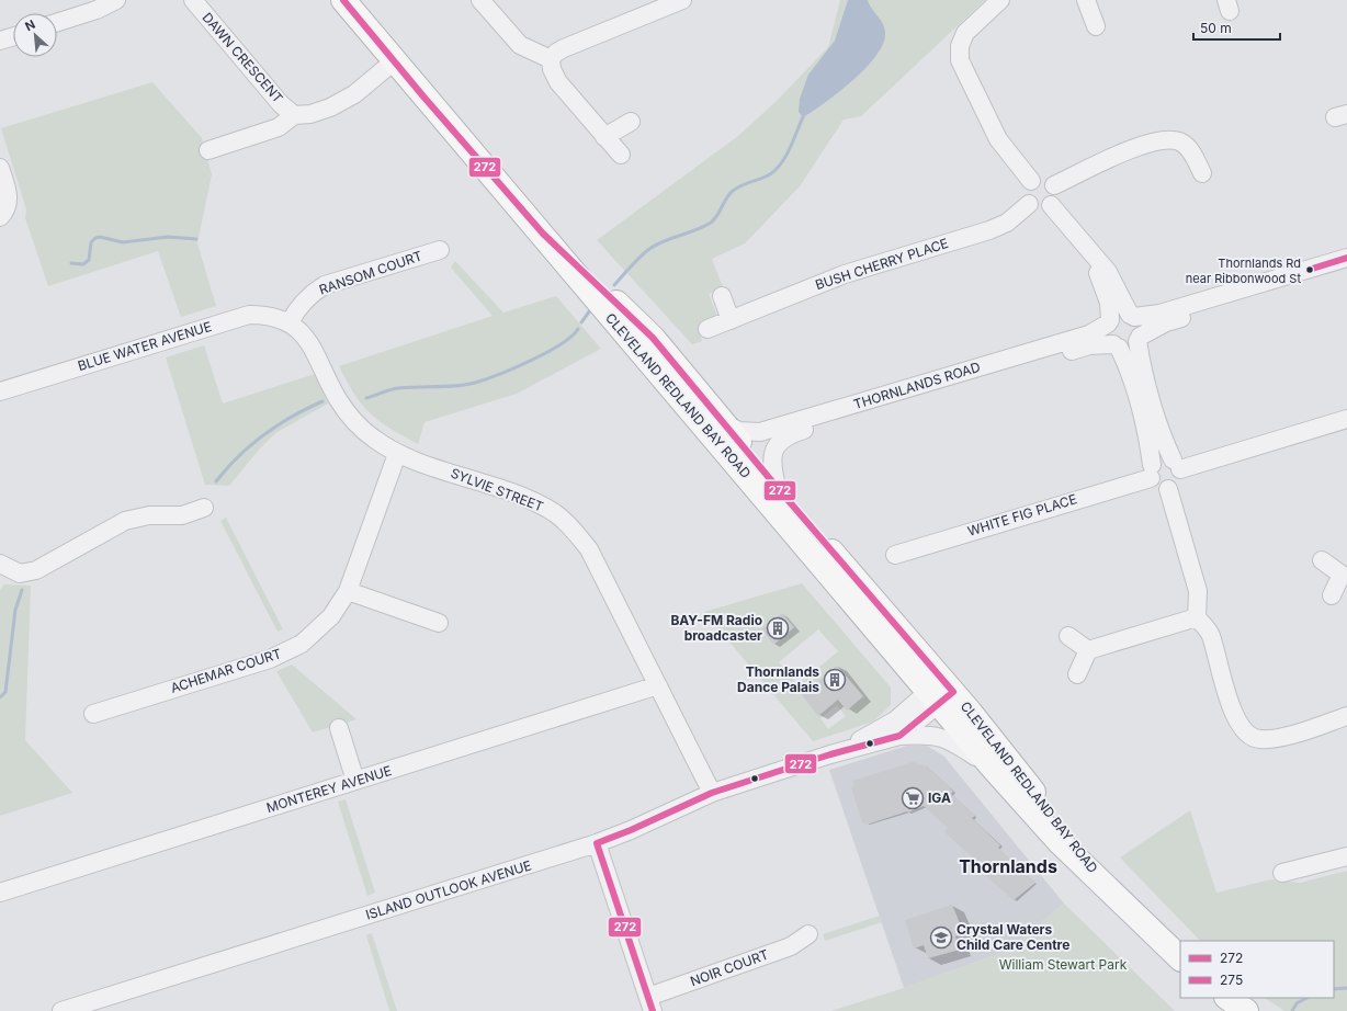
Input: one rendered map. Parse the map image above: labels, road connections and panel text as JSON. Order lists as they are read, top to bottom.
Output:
{
  "streets": {
    "highway": ["CLEVELAND REDLAND BAY ROAD"],
    "street": [
      "DAWN CRESCENT",
      "BUSH CHERRY PLACE",
      "RANSOM COURT",
      "BLUE WATER AVENUE",
      "THORNLANDS ROAD",
      "SYLVIE STREET",
      "WHITE FIG PLACE",
      "ACHEMAR COURT",
      "MONTEREY AVENUE",
      "ISLAND OUTLOOK AVENUE",
      "NOIR COURT"
    ]
  },
  "crossings": [
    ["RANSOM COURT", "BLUE WATER AVENUE"],
    ["RANSOM COURT", "SYLVIE STREET"],
    ["BLUE WATER AVENUE", "SYLVIE STREET"],
    ["THORNLANDS ROAD", "CLEVELAND REDLAND BAY ROAD"],
    ["CLEVELAND REDLAND BAY ROAD", "ISLAND OUTLOOK AVENUE"],
    ["SYLVIE STREET", "ACHEMAR COURT"],
    ["SYLVIE STREET", "MONTEREY AVENUE"],
    ["SYLVIE STREET", "ISLAND OUTLOOK AVENUE"]
  ],
  "districts": ["Thornlands"],
  "parks": ["William Stewart Park"],
  "places": {
    "other": ["Thornlands Rd near Ribbonwood St"],
    "building": ["BAY-FM Radio broadcaster", "Thornlands Dance Palais"],
    "supermarket": ["IGA"],
    "school or university": ["Crystal Waters Child Care Centre"]
  },
  "lines": ["transit line 272", "transit line 275"],
  "legend": ["272", "275"],
  "scale_bar": "50 m",
  "north": "top left"
}
